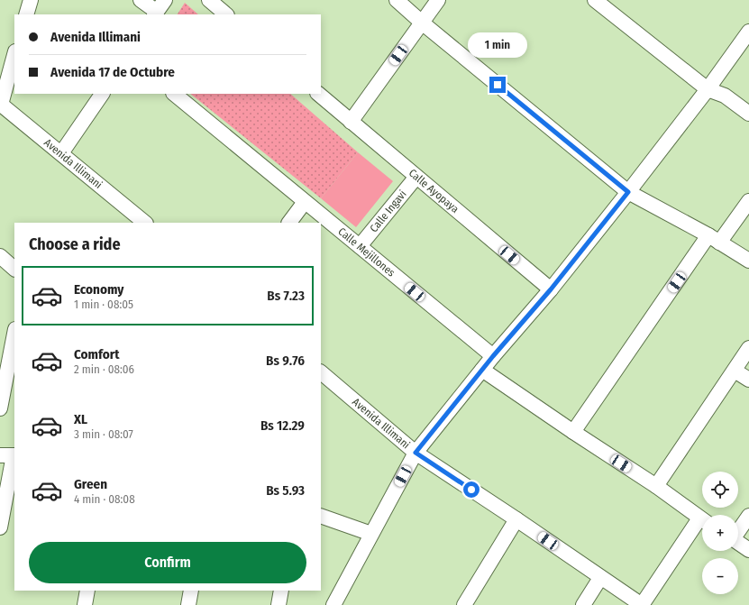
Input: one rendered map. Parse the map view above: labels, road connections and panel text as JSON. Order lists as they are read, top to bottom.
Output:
{
  "streets": {
    "street": [
      "Avenida Illimani",
      "Calle Ayopaya",
      "Calle Ingavi",
      "Calle Mejillones"
    ]
  },
  "crossings": [
    ["Calle Ayopaya", "Calle Ingavi"],
    ["Calle Ingavi", "Calle Mejillones"]
  ],
  "page": {
    "banner": ["Avenida Illimani", "Avenida 17 de Octubre"],
    "bubble": "1 min",
    "heading": "Choose a ride",
    "list": [
      {
        "name": "Economy",
        "note": "1 min · 08:05",
        "value": "Bs 7.23"
      },
      {
        "name": "Comfort",
        "note": "2 min · 08:06",
        "value": "Bs 9.76"
      },
      {
        "name": "XL",
        "note": "3 min · 08:07",
        "value": "Bs 12.29"
      },
      {
        "name": "Green",
        "note": "4 min · 08:08",
        "value": "Bs 5.93"
      }
    ],
    "map_buttons": ["+", "−"],
    "buttons": "Confirm"
  }
}
